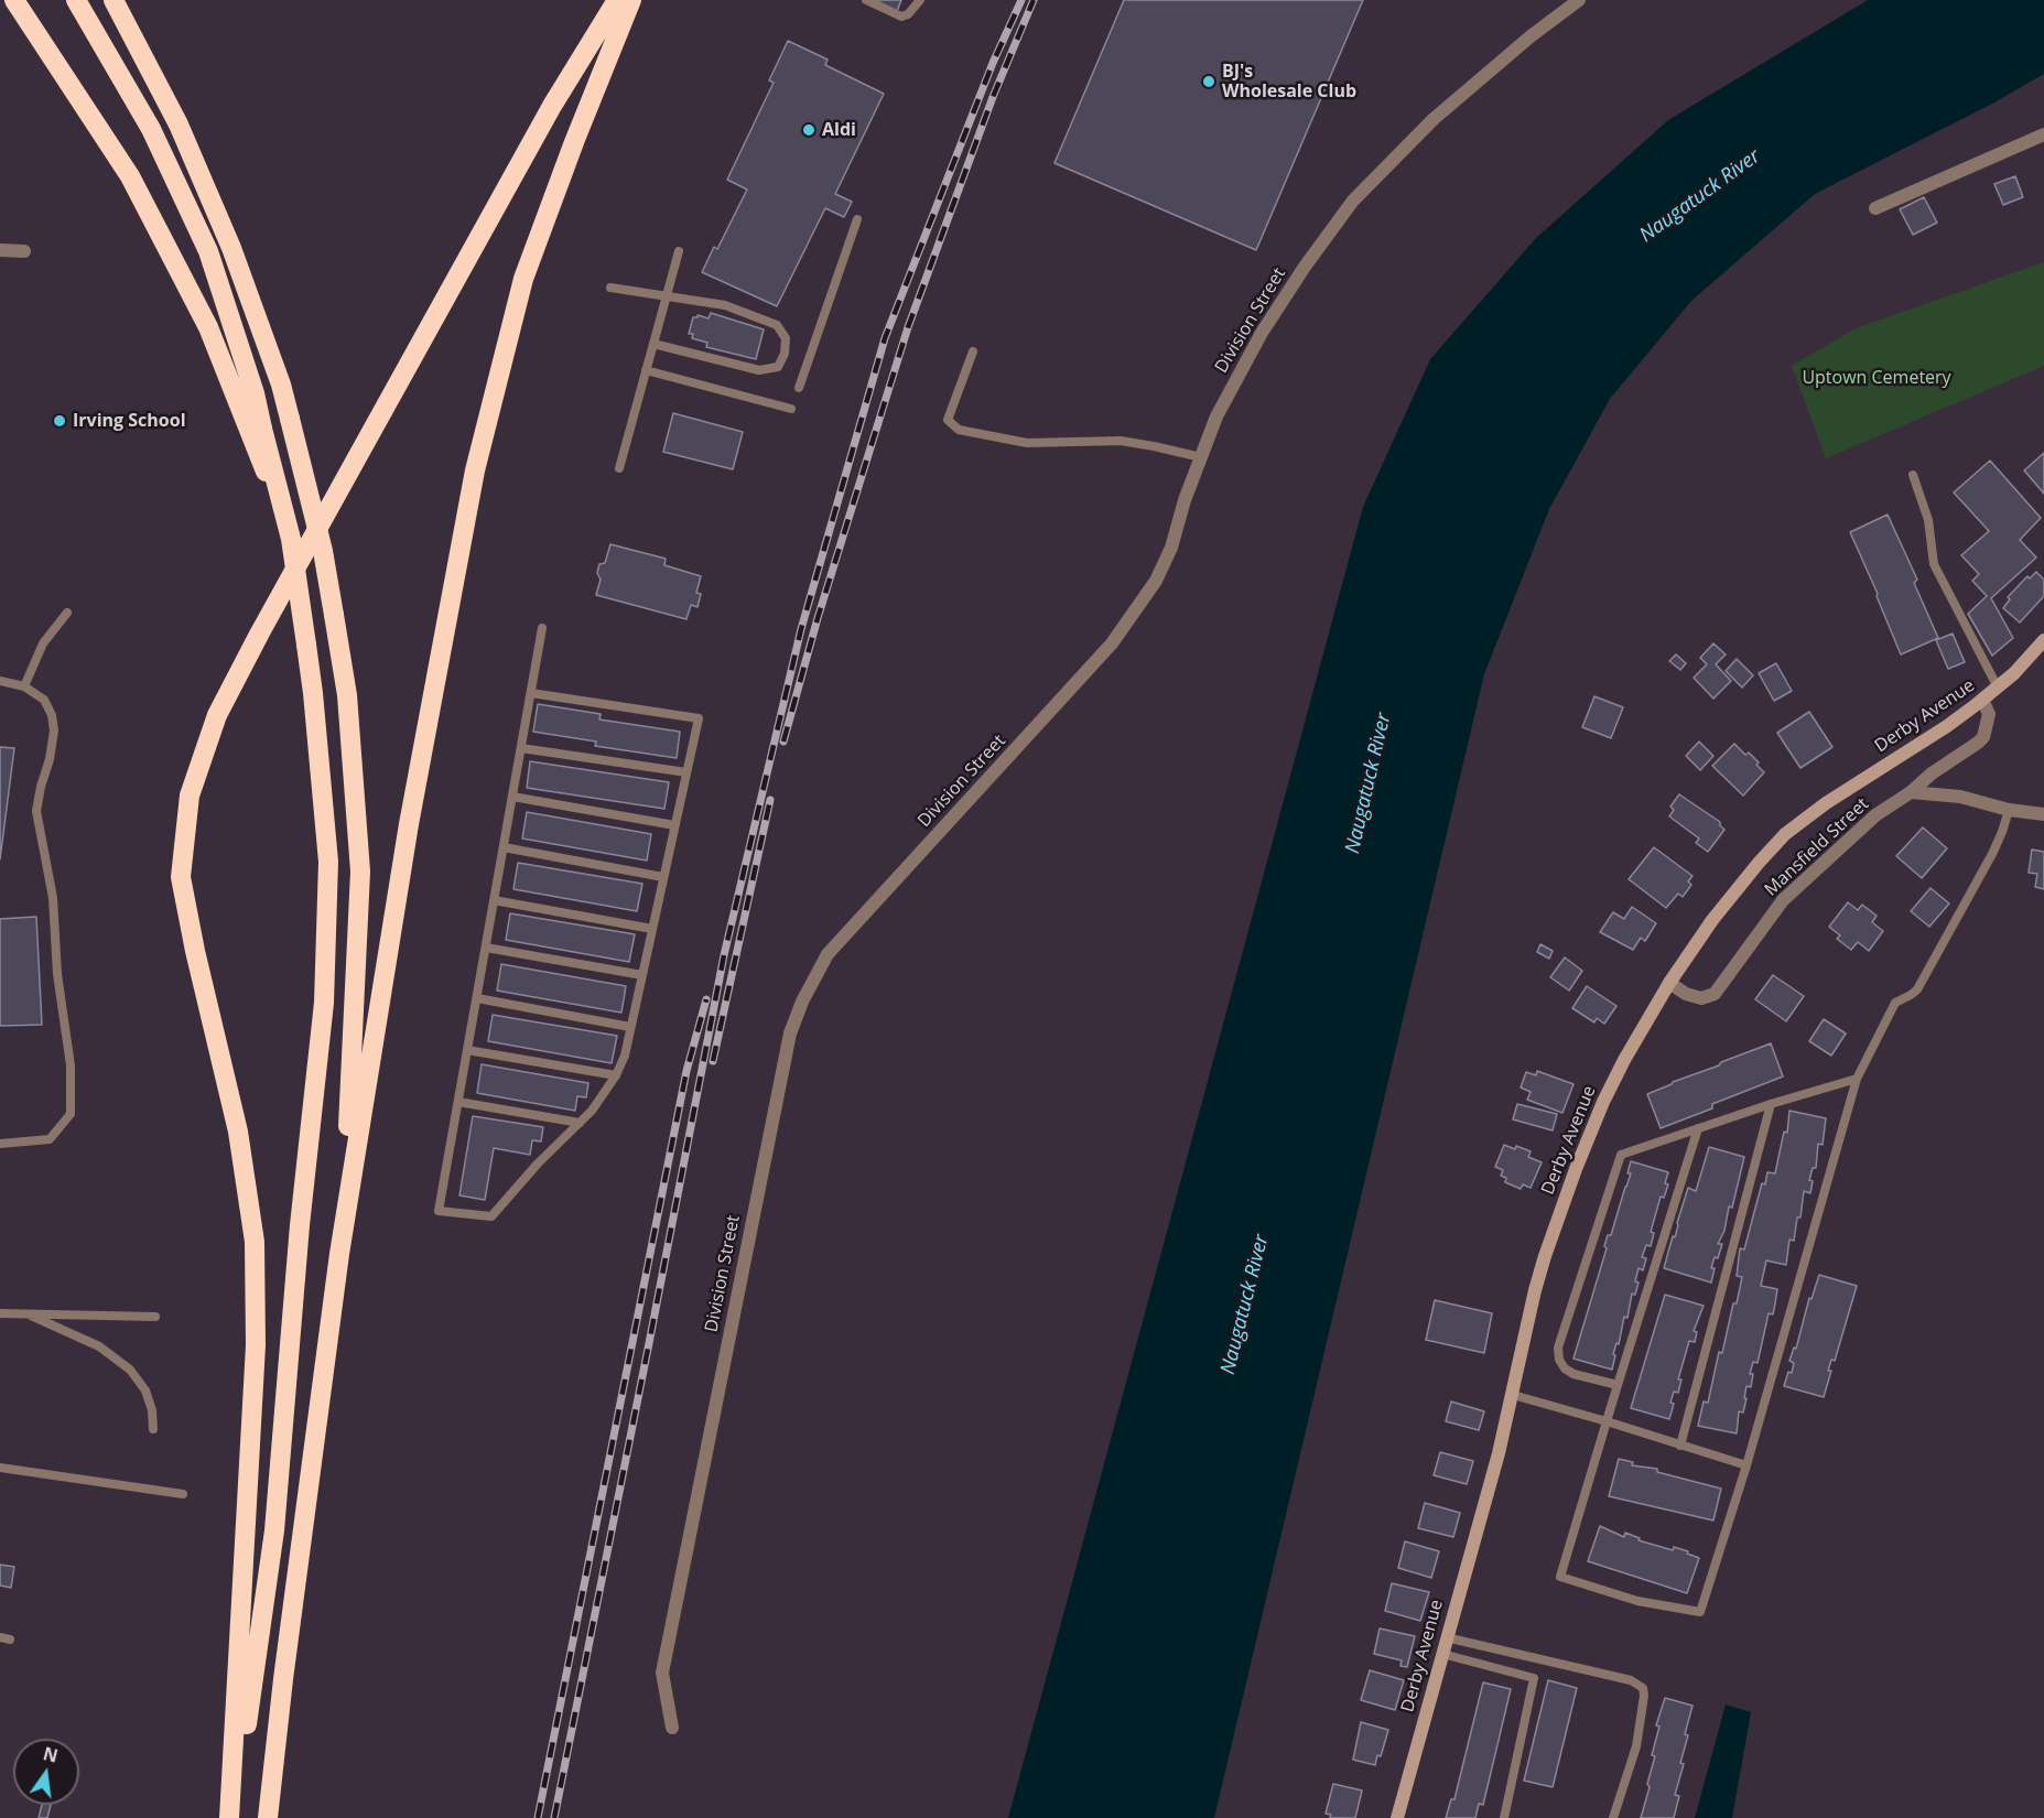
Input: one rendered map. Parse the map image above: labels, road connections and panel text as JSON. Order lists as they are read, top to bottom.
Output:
{
  "streets": {
    "main road": ["Derby Avenue"],
    "street": ["Division Street", "Mansfield Street"]
  },
  "crossings": [
    ["Derby Avenue", "Mansfield Street"]
  ],
  "water": ["Naugatuck River"],
  "parks": ["Uptown Cemetery"],
  "places": ["BJ's Wholesale Club", "Aldi", "Irving School"],
  "north": "top"
}
